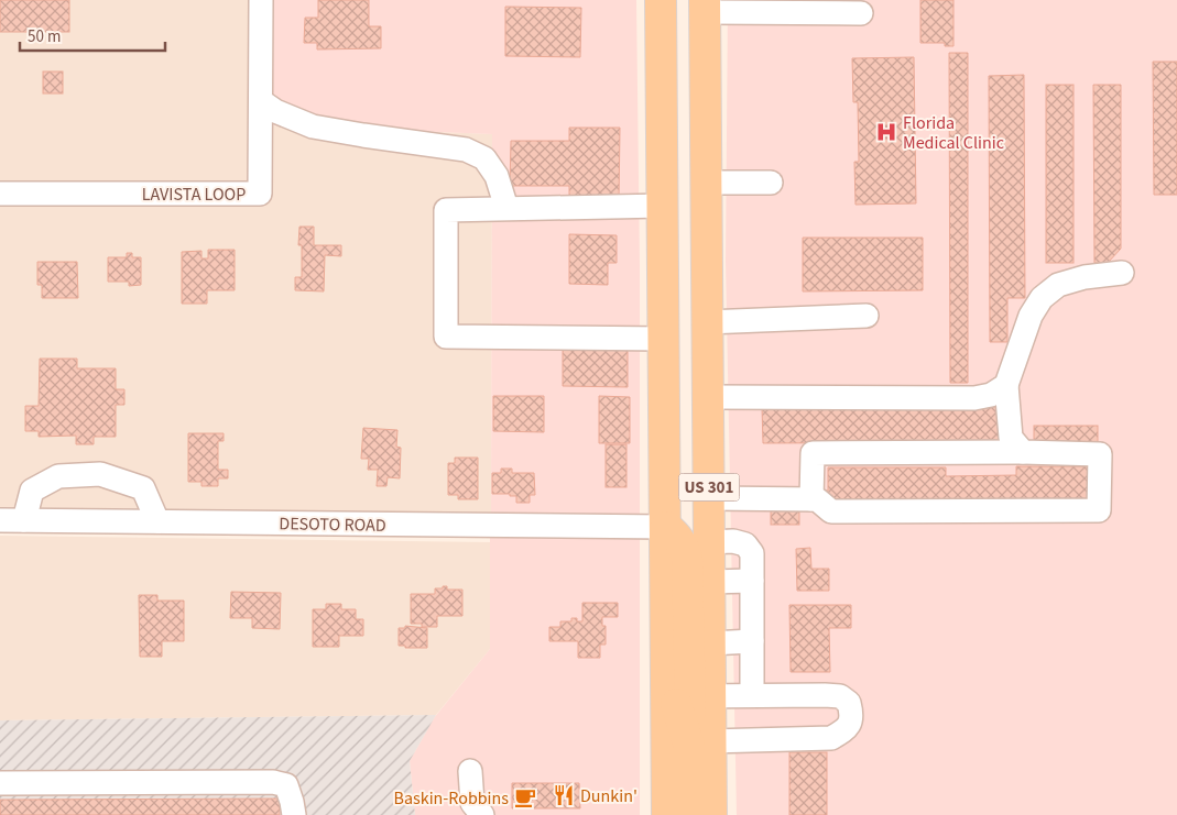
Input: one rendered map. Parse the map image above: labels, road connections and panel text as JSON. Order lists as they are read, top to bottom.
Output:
{
  "streets": {
    "main road": ["US 301"],
    "street": ["LAVISTA LOOP", "DESOTO ROAD"]
  },
  "crossings": [
    ["US 301", "DESOTO ROAD"]
  ],
  "places": {
    "hospital": ["Florida Medical Clinic"],
    "restaurant": ["Dunkin'"],
    "cafe": ["Baskin-Robbins"]
  },
  "scale_bar": "50 m"
}
